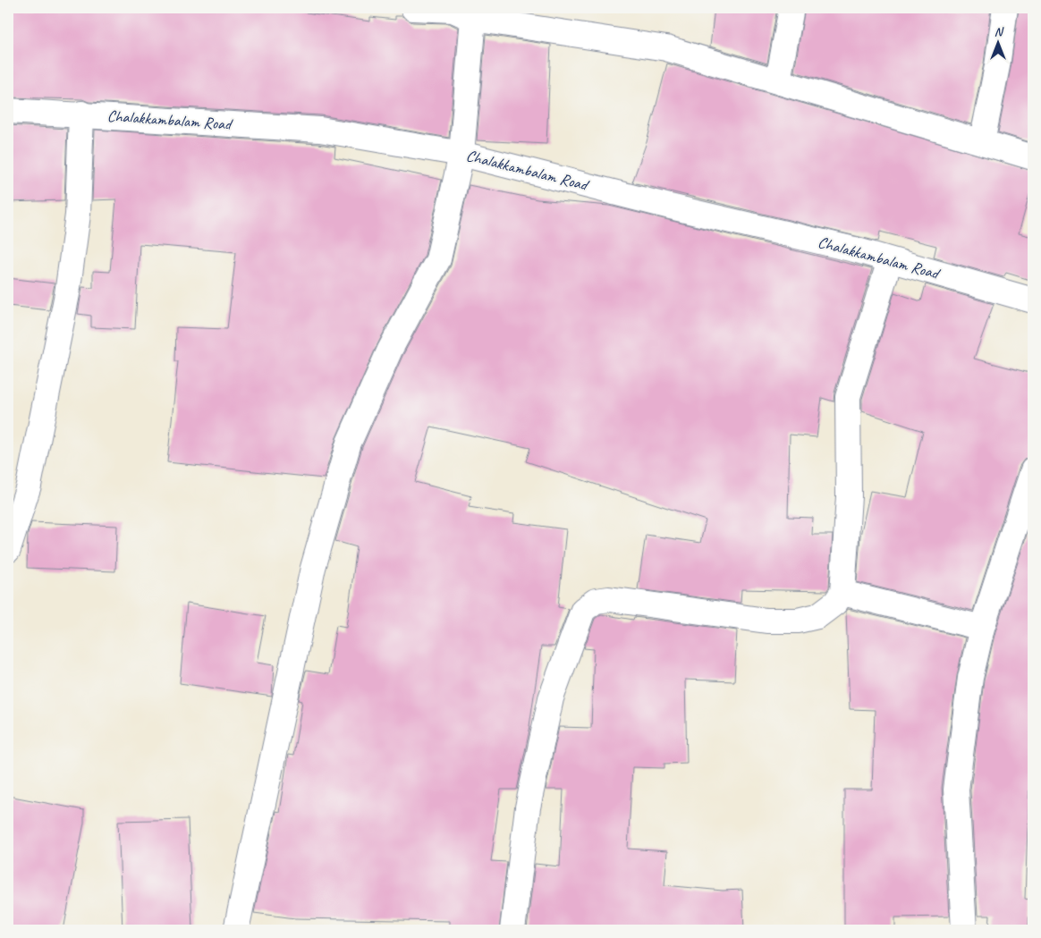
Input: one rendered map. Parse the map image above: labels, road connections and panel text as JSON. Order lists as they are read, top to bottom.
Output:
{
  "streets": {
    "street": ["Chalakkambalam Road"]
  },
  "north": "top"
}
